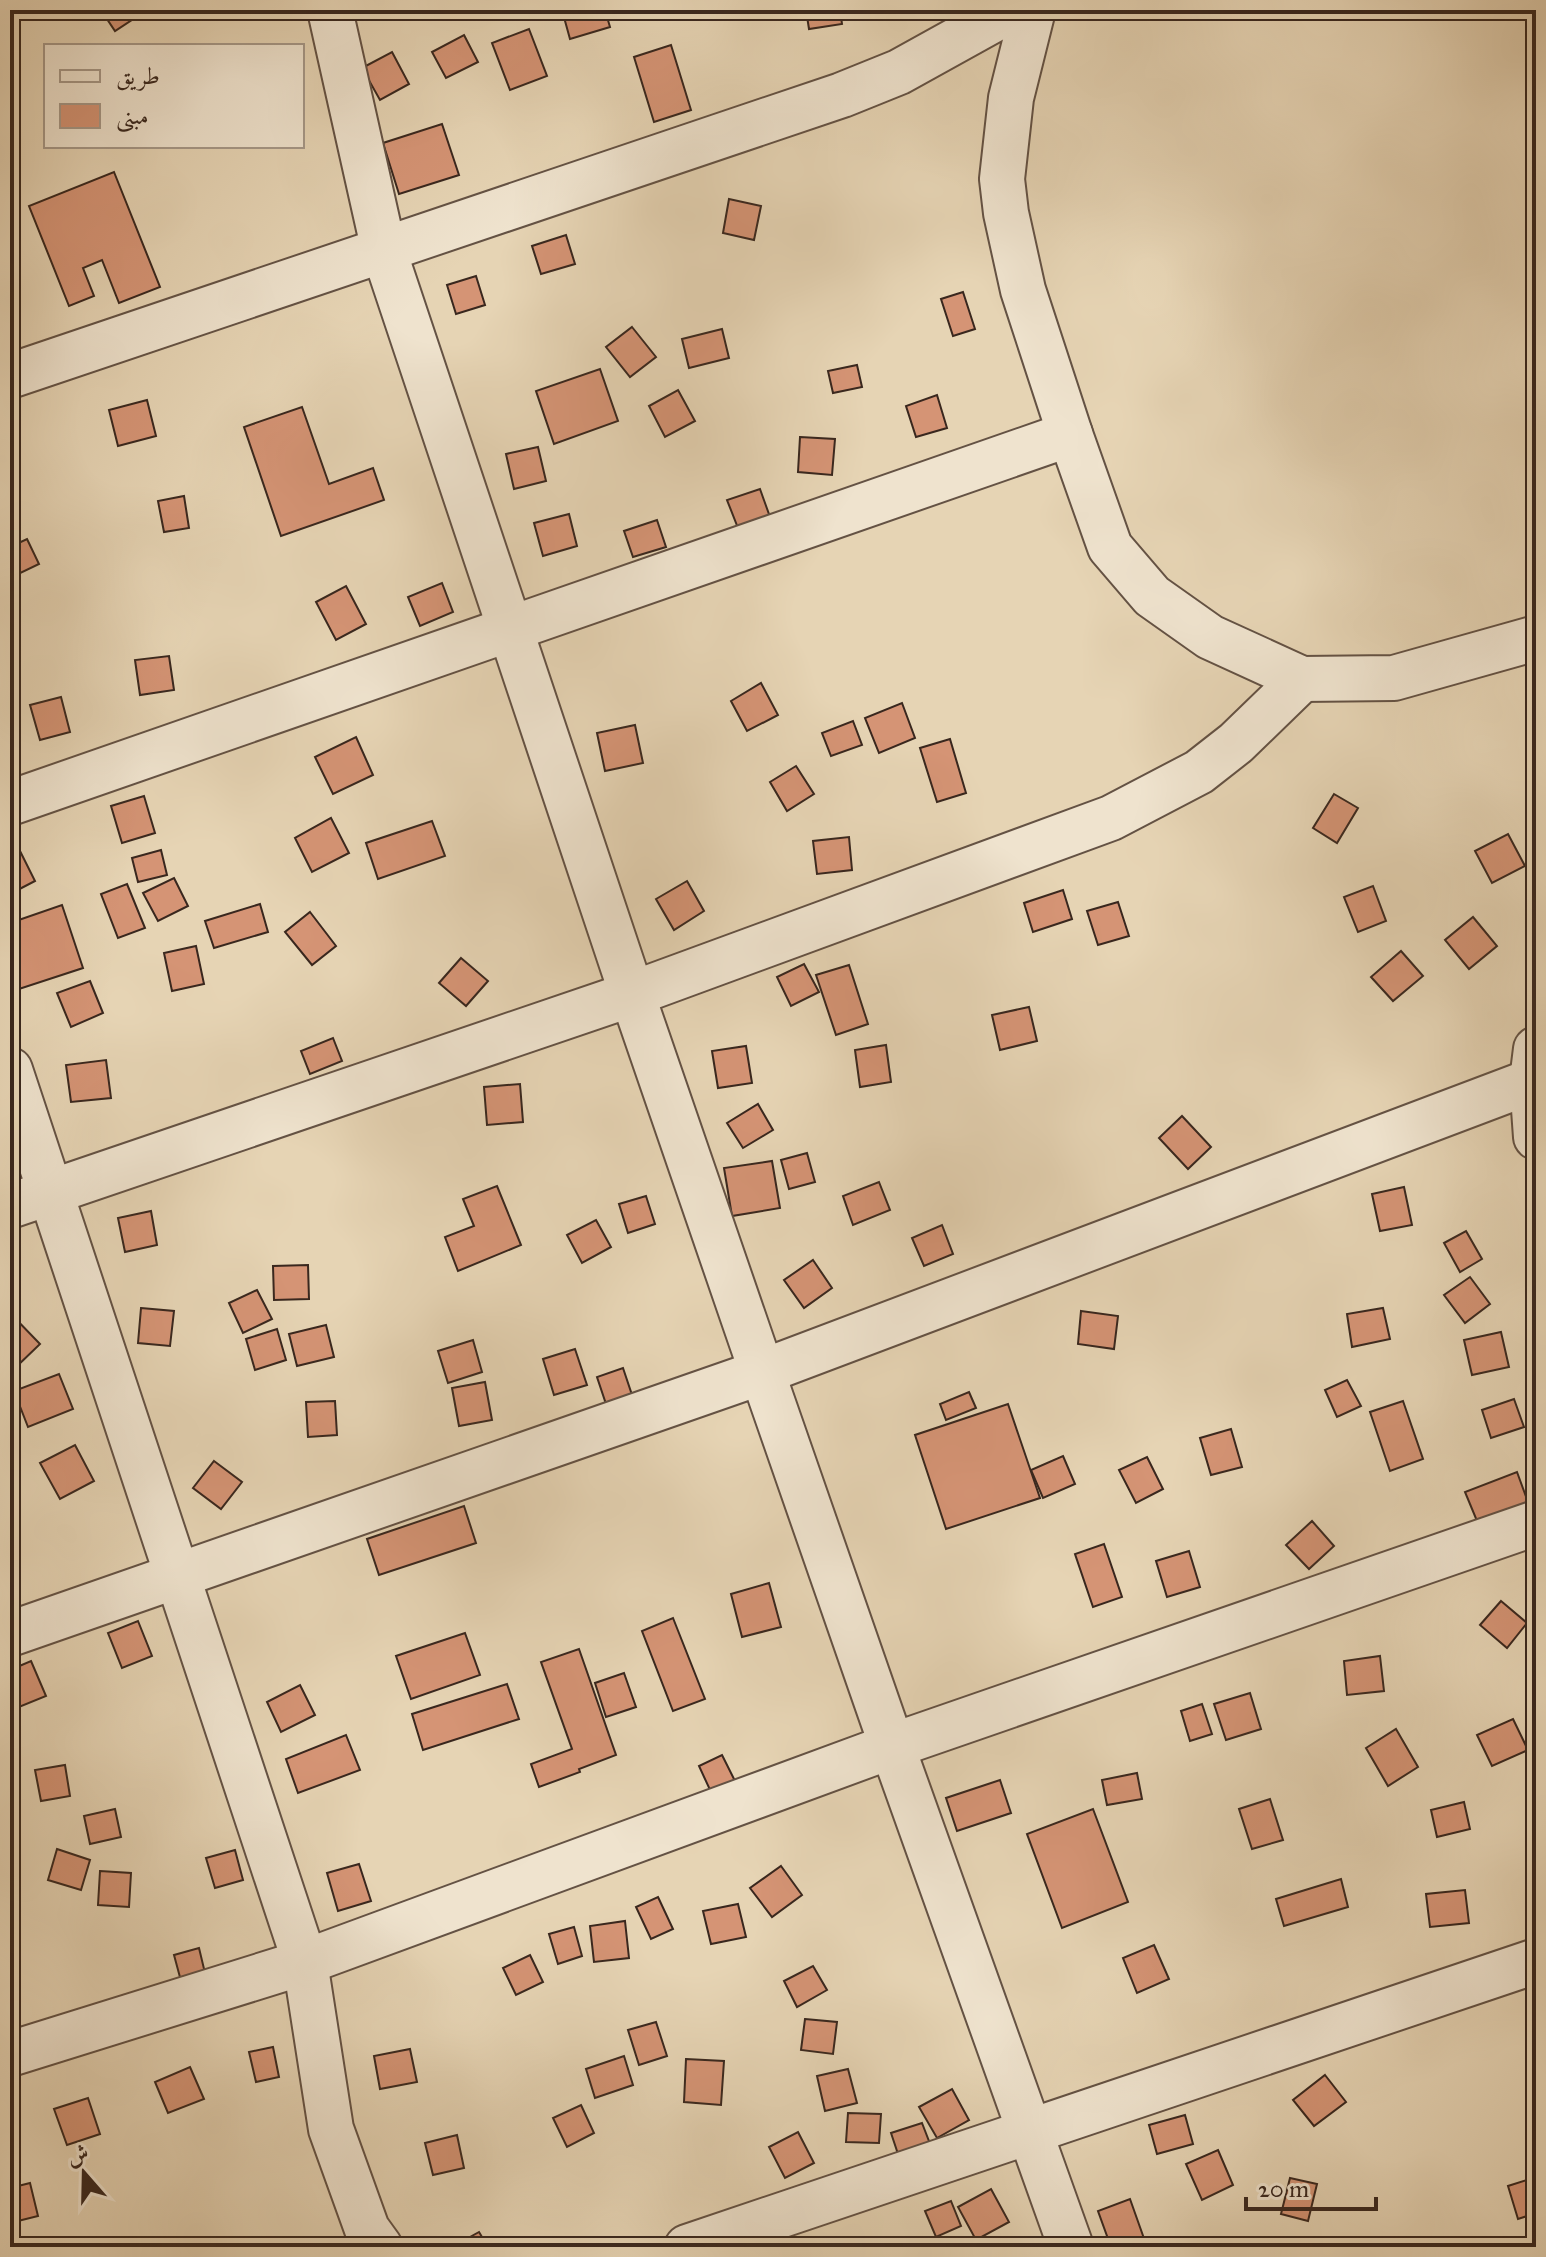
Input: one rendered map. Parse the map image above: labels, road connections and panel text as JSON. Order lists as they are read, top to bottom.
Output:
{
  "legend": ["طريق", "مبنى"],
  "scale_bar": "20 m",
  "north": "top"
}
